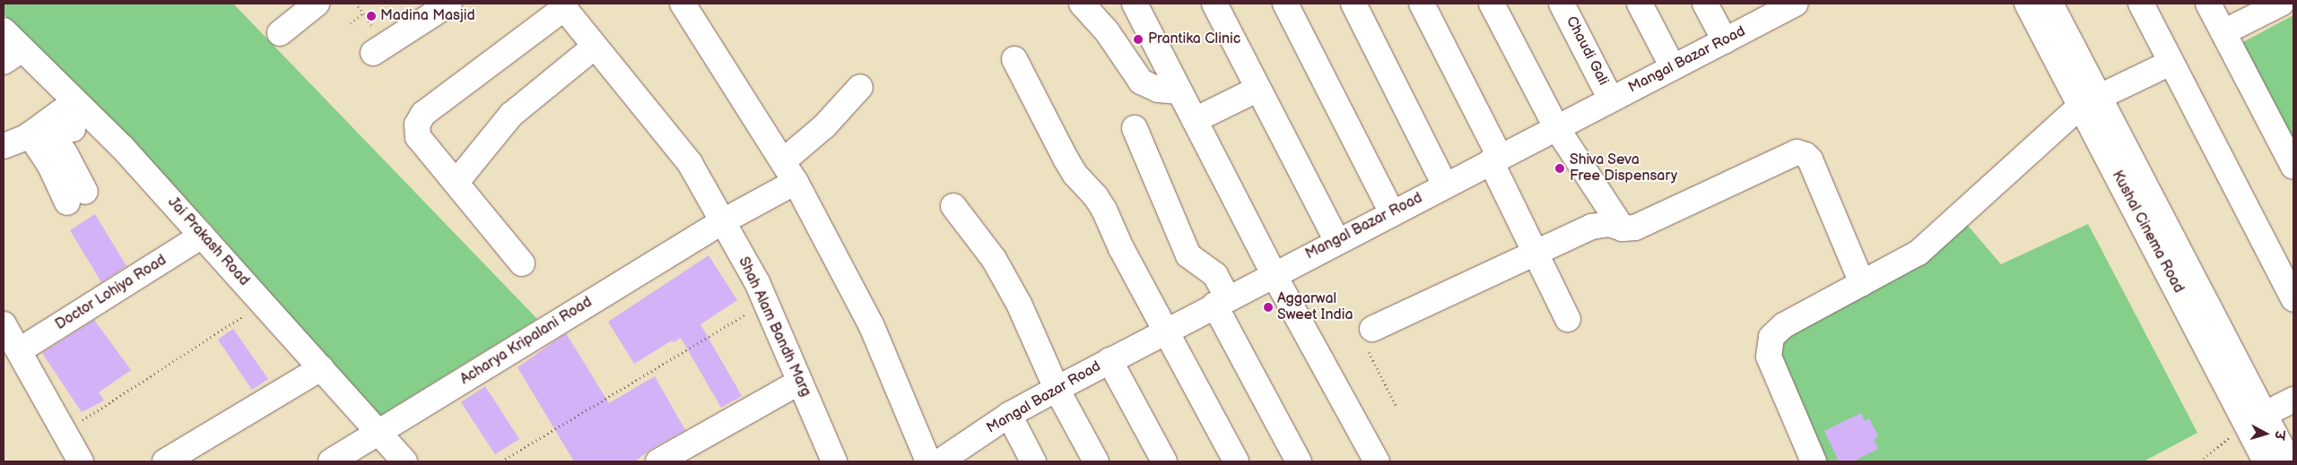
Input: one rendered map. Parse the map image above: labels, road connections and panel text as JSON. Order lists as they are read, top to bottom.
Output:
{
  "streets": {
    "street": [
      "Chaudi Gali",
      "Mangal Bazar Road",
      "Kushal Cinema Road",
      "Jai Prakash Road",
      "Doctor Lohiya Road",
      "Shah Alam Bandh Marg",
      "Acharya Kripalani Road"
    ]
  },
  "crossings": [
    ["Chaudi Gali", "Mangal Bazar Road"],
    ["Jai Prakash Road", "Doctor Lohiya Road"],
    ["Jai Prakash Road", "Acharya Kripalani Road"],
    ["Shah Alam Bandh Marg", "Acharya Kripalani Road"]
  ],
  "places": [
    "Madina Masjid",
    "Prantika Clinic",
    "Shiva Seva Free Dispensary",
    "Aggarwal Sweet India"
  ],
  "north": "right"
}
